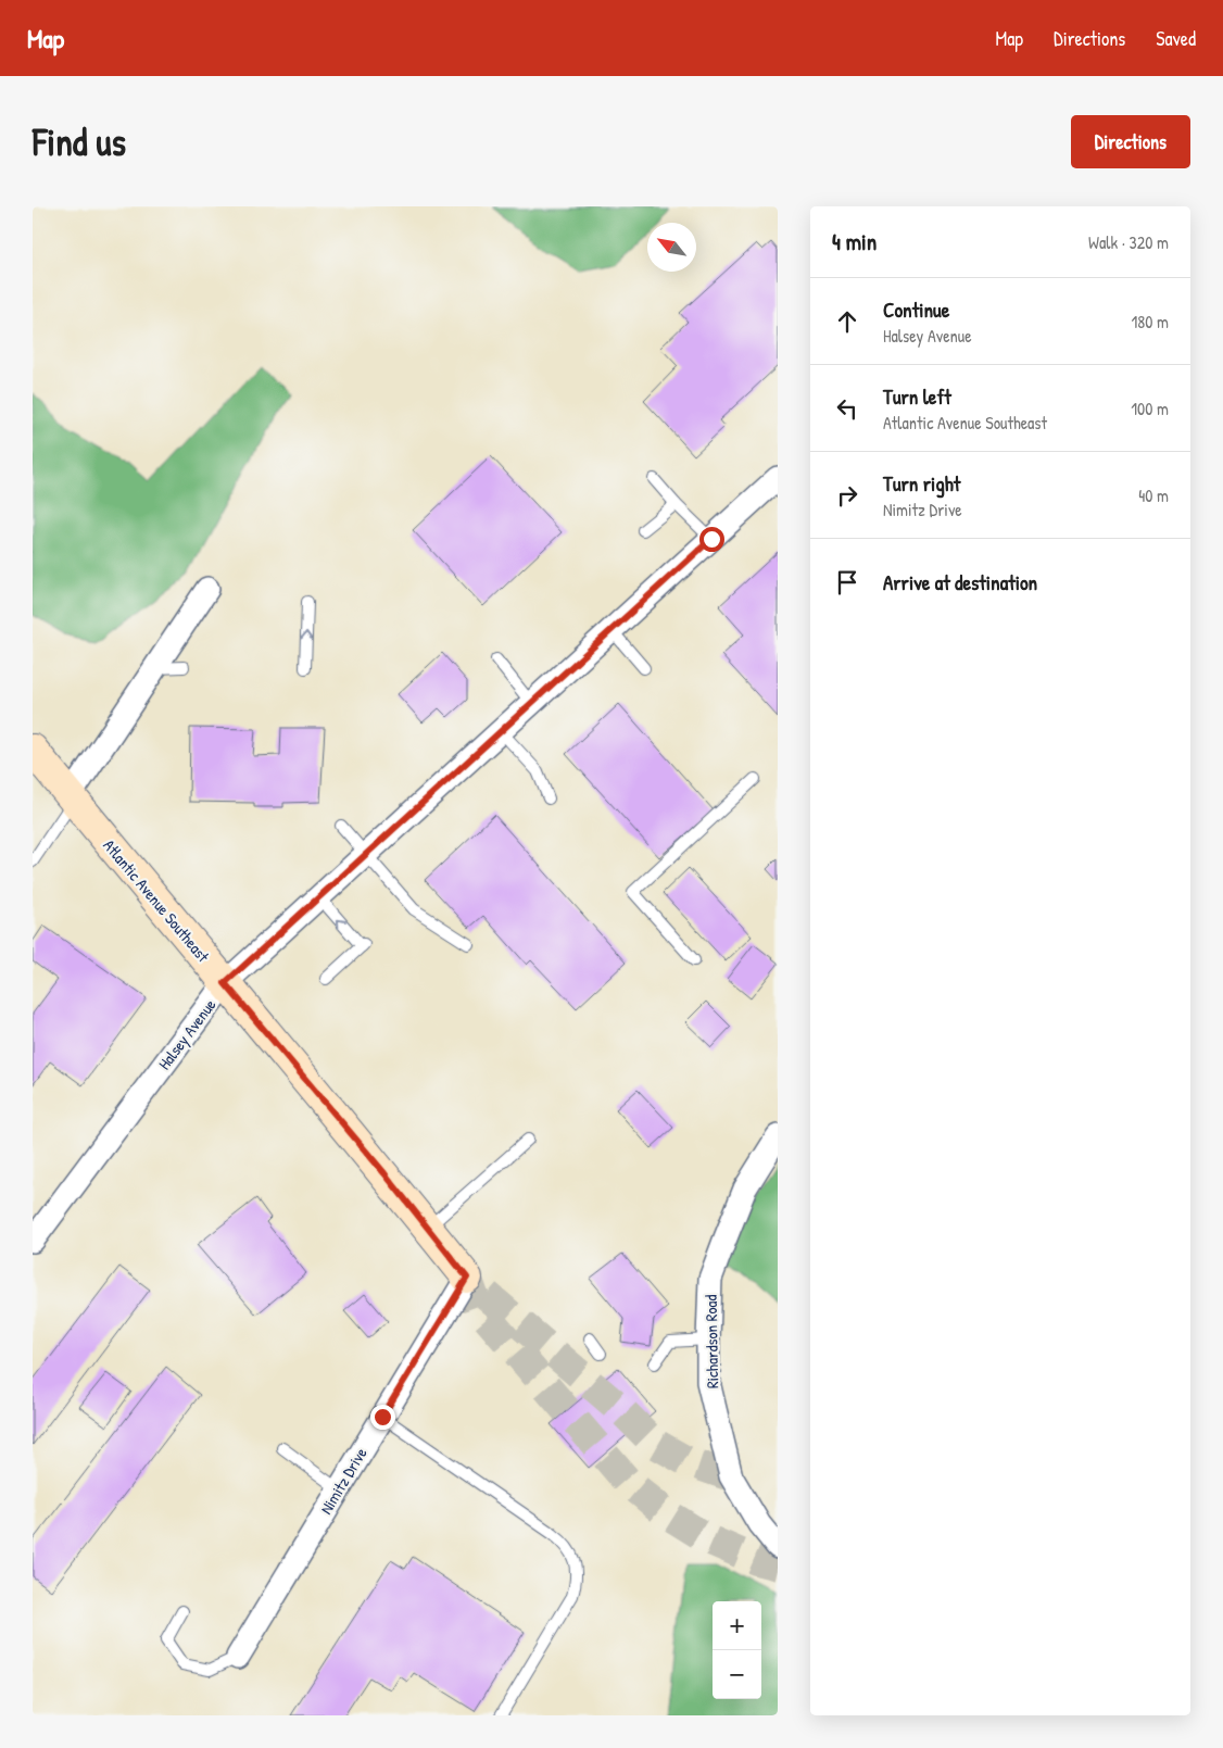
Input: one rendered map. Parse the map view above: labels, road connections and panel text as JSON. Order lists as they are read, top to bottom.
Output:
{
  "streets": {
    "street": [
      "Atlantic Avenue Southeast",
      "Halsey Avenue",
      "Richardson Road",
      "Nimitz Drive"
    ]
  },
  "crossings": [
    ["Atlantic Avenue Southeast", "Halsey Avenue"],
    ["Atlantic Avenue Southeast", "Nimitz Drive"]
  ],
  "north": "top left",
  "page": {
    "header": "Map",
    "nav": ["Map", "Directions", "Saved"],
    "buttons": "Directions",
    "title": "Find us",
    "heading": ["4 min", "Walk · 320 m"],
    "list": [
      ["Continue", "Halsey Avenue", "180 m"],
      ["Turn left", "Atlantic Avenue Southeast", "100 m"],
      ["Turn right", "Nimitz Drive", "40 m"],
      "Arrive at destination"
    ],
    "map_buttons": ["+", "−"]
  }
}
